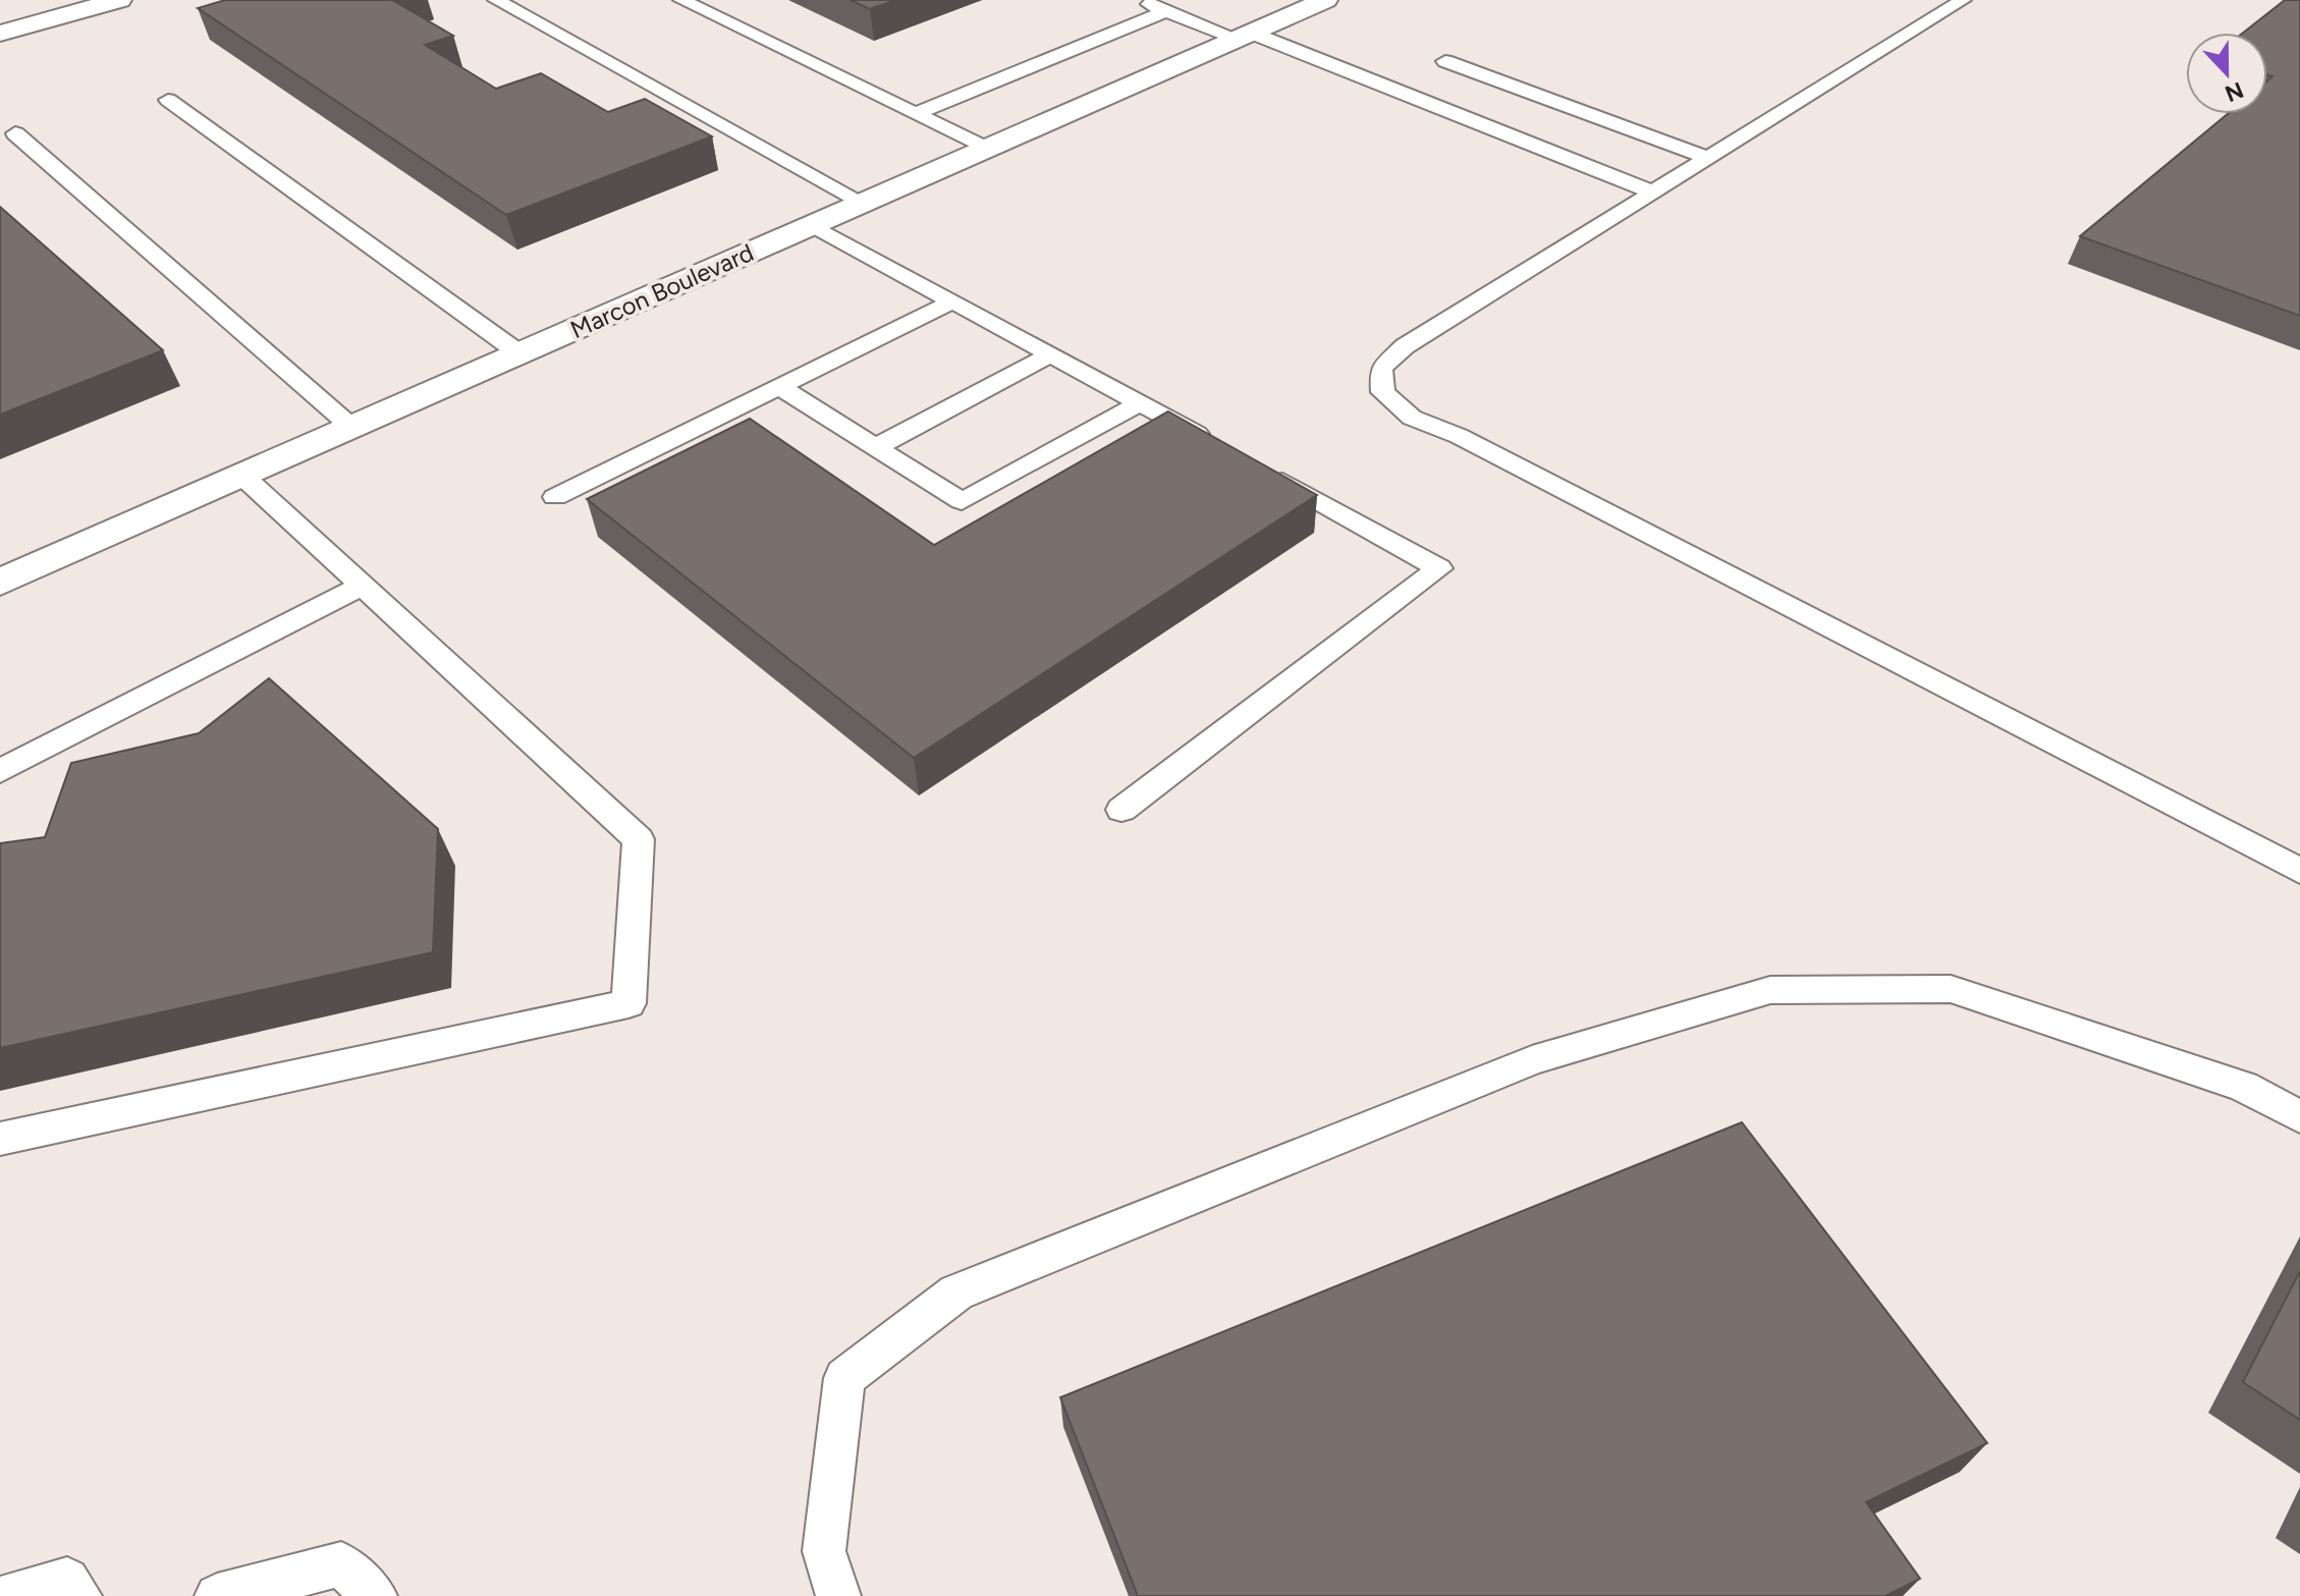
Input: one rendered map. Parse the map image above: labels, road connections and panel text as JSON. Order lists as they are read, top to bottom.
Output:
{
  "streets": {
    "main road": ["Marcon Boulevard"]
  },
  "north": "bottom"
}
